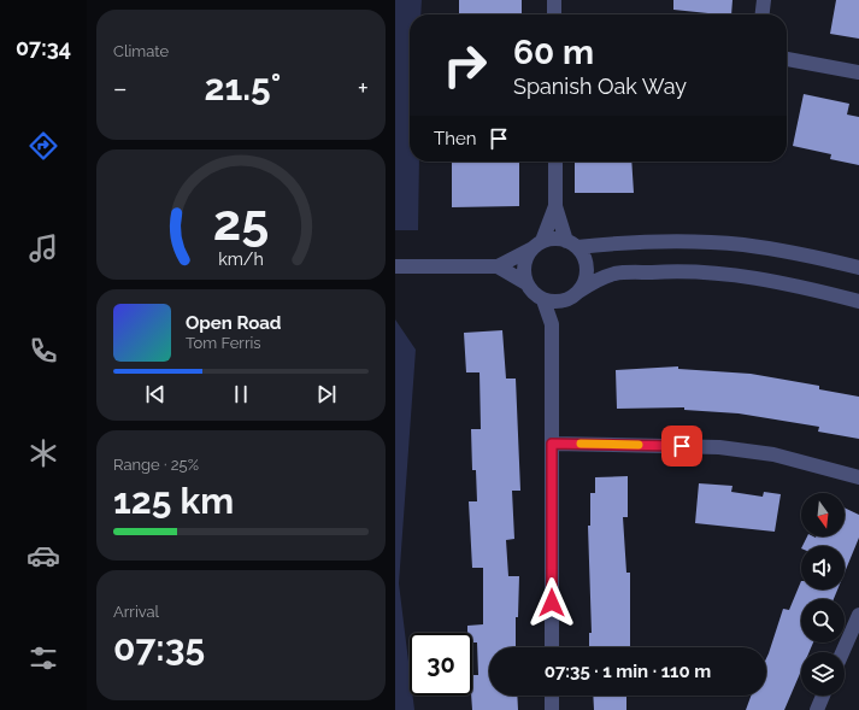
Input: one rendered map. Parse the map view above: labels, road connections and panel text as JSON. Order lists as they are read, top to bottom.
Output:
{
  "north": "bottom",
  "page": {
    "tabs": "07:34",
    "tile": [
      "Climate",
      ["Range · 25%", "125 km"],
      ["Arrival", "07:35"]
    ],
    "turn": ["60 m", "Spanish Oak Way"],
    "heat": ["−", "21.5°", "+"],
    "then": "Then",
    "song": ["Open Road", "Tom Ferris"],
    "limit": "30",
    "trip": "07:35 · 1 min · 110 m",
    "gauge": ["25", "km/h"]
  }
}
